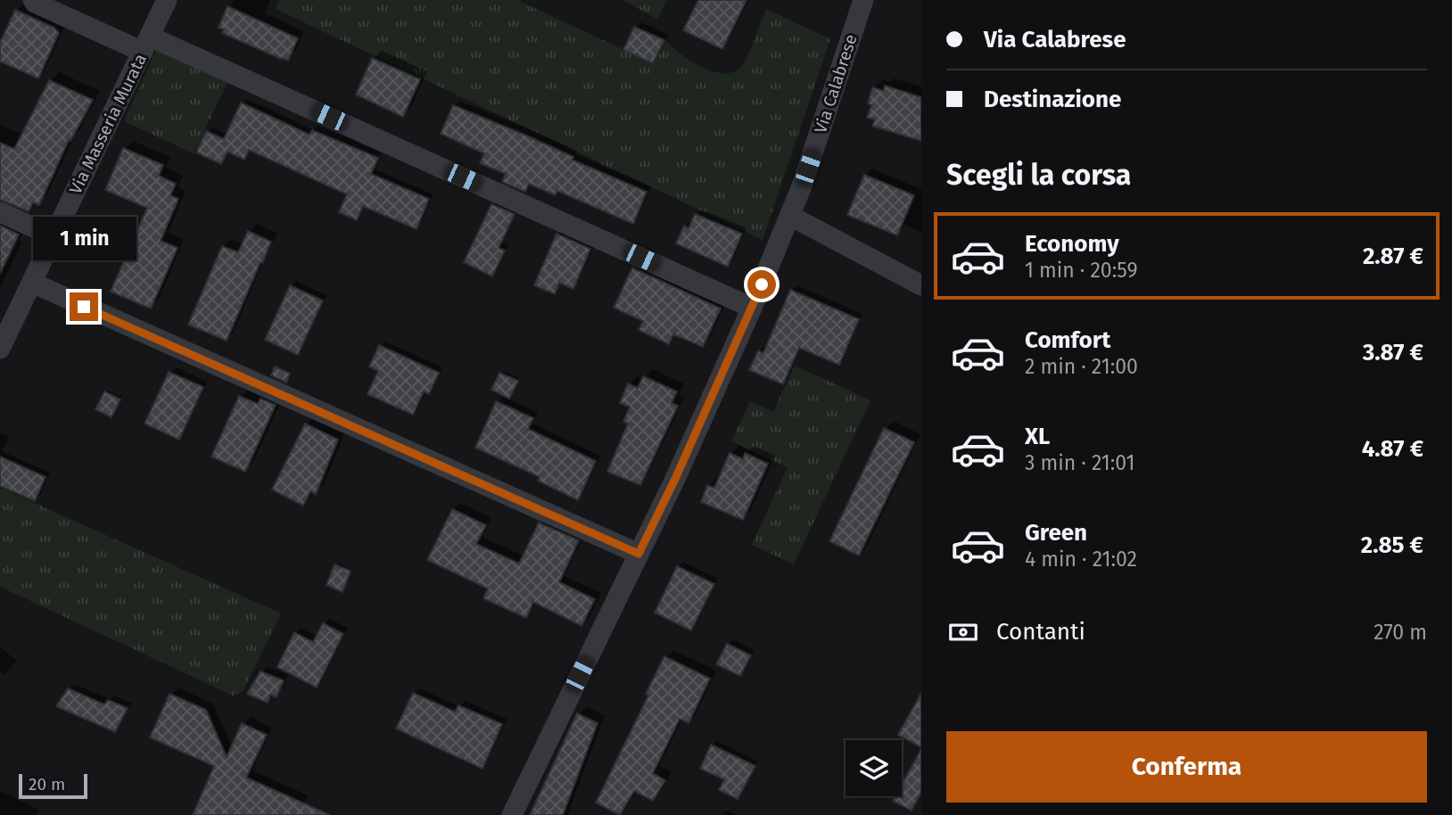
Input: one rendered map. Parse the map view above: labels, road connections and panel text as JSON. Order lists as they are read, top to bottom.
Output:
{
  "streets": {
    "street": ["Via Calabrese", "Via Masseria Murata"]
  },
  "scale_bar": "20 m",
  "page": {
    "banner": ["Via Calabrese", "Destinazione"],
    "heading": "Scegli la corsa",
    "list": [
      {
        "name": "Economy",
        "note": "1 min · 20:59",
        "value": "2.87 €"
      },
      {
        "name": "Comfort",
        "note": "2 min · 21:00",
        "value": "3.87 €"
      },
      {
        "name": "XL",
        "note": "3 min · 21:01",
        "value": "4.87 €"
      },
      {
        "name": "Green",
        "note": "4 min · 21:02",
        "value": "2.85 €"
      }
    ],
    "bubble": "1 min",
    "pay": ["Contanti", "270 m"],
    "buttons": "Conferma",
    "scale": "20 m"
  }
}
